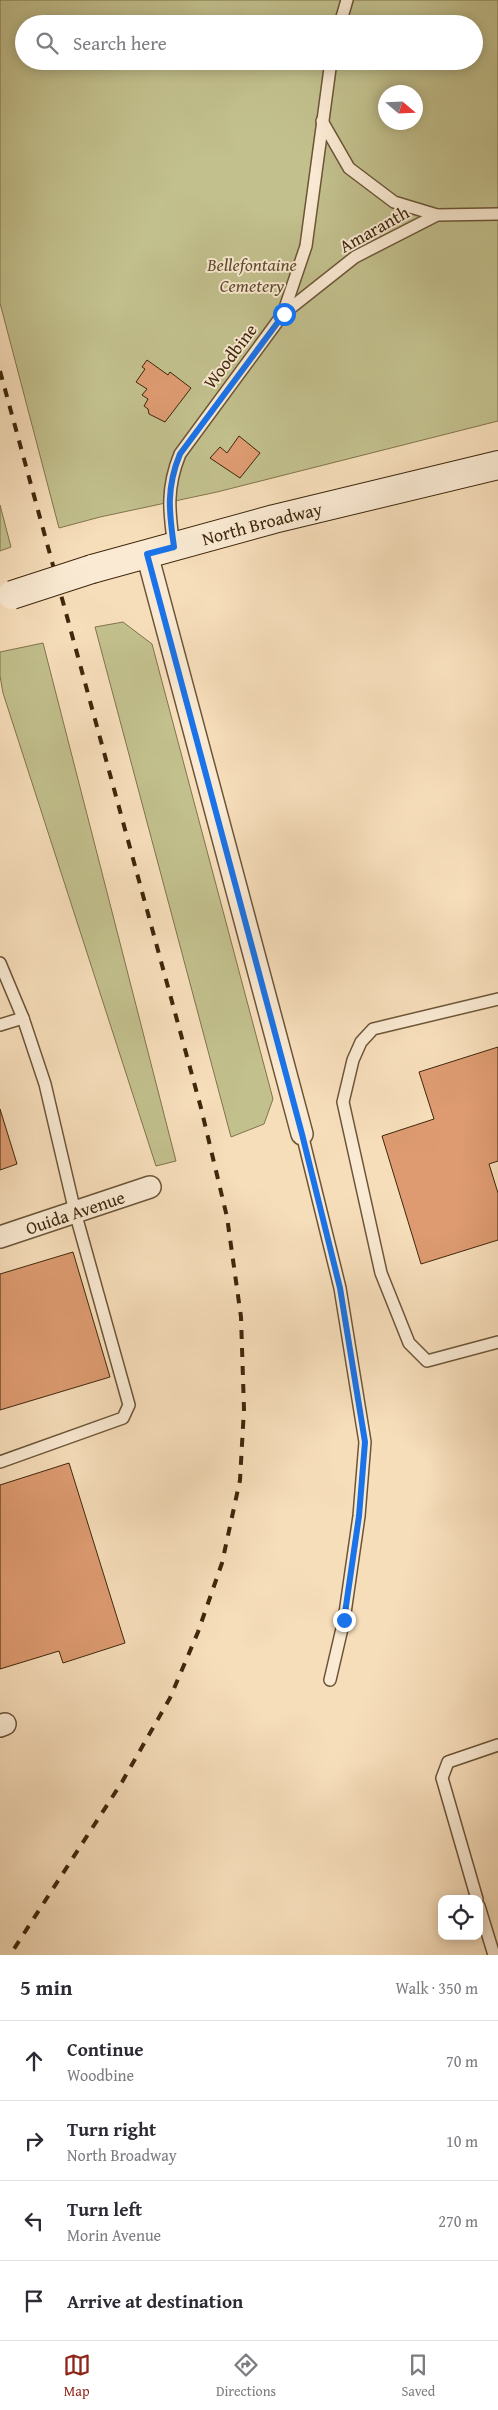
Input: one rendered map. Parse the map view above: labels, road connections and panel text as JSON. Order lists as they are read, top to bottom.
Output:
{
  "streets": {
    "main road": ["North Broadway"],
    "street": ["Ouida Avenue"],
    "lane": ["Amaranth", "Woodbine"]
  },
  "crossings": [
    ["Amaranth", "Woodbine"],
    ["Woodbine", "North Broadway"]
  ],
  "parks": ["Bellefontaine Cemetery"],
  "north": "right",
  "page": {
    "search": "Search here",
    "heading": ["5 min", "Walk · 350 m"],
    "list": [
      ["Continue", "Woodbine", "70 m"],
      ["Turn right", "North Broadway", "10 m"],
      ["Turn left", "Morin Avenue", "270 m"],
      "Arrive at destination"
    ],
    "nav": ["Map", "Directions", "Saved"]
  }
}
